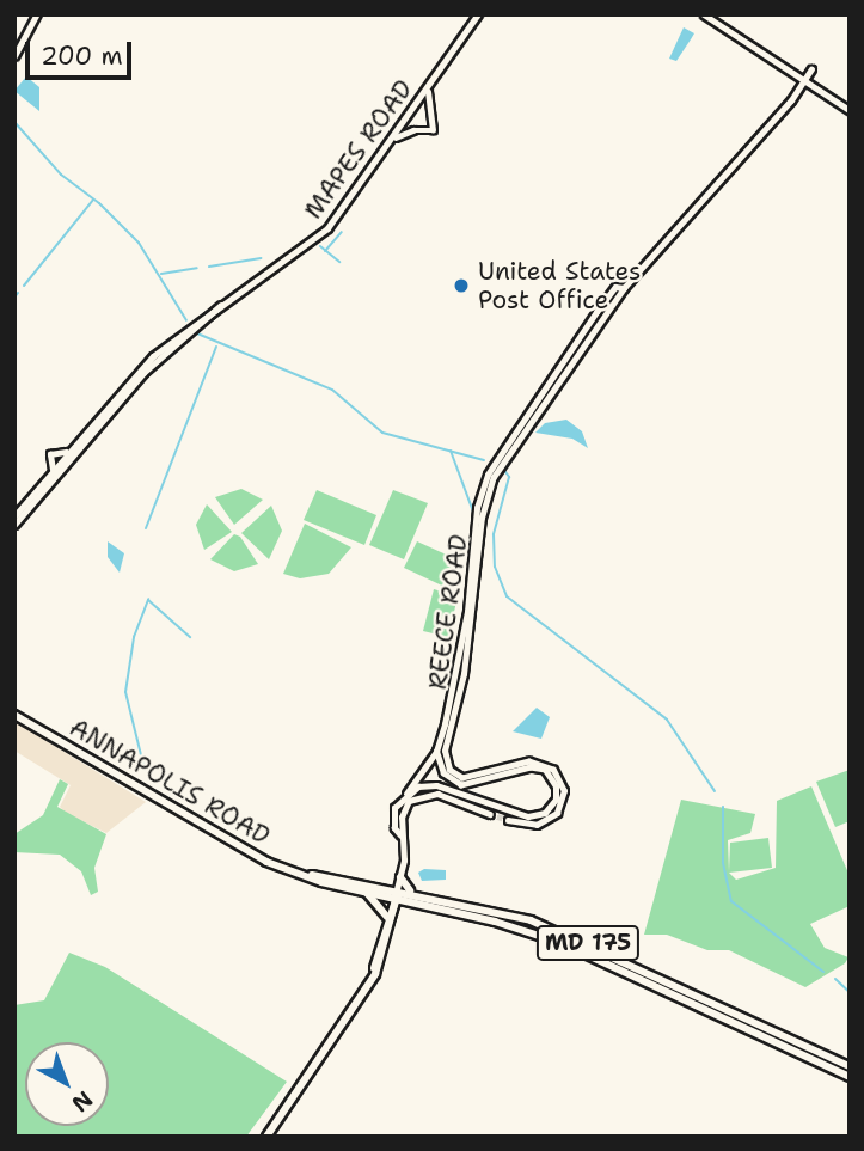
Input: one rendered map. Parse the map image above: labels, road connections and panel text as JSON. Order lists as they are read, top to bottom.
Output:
{
  "streets": {
    "main road": ["REECE ROAD", "ANNAPOLIS ROAD", "MD 175"],
    "street": ["MAPES ROAD"]
  },
  "crossings": [
    ["REECE ROAD", "ANNAPOLIS ROAD"]
  ],
  "places": ["United States Post Office"],
  "scale_bar": "200 m",
  "north": "bottom right"
}
